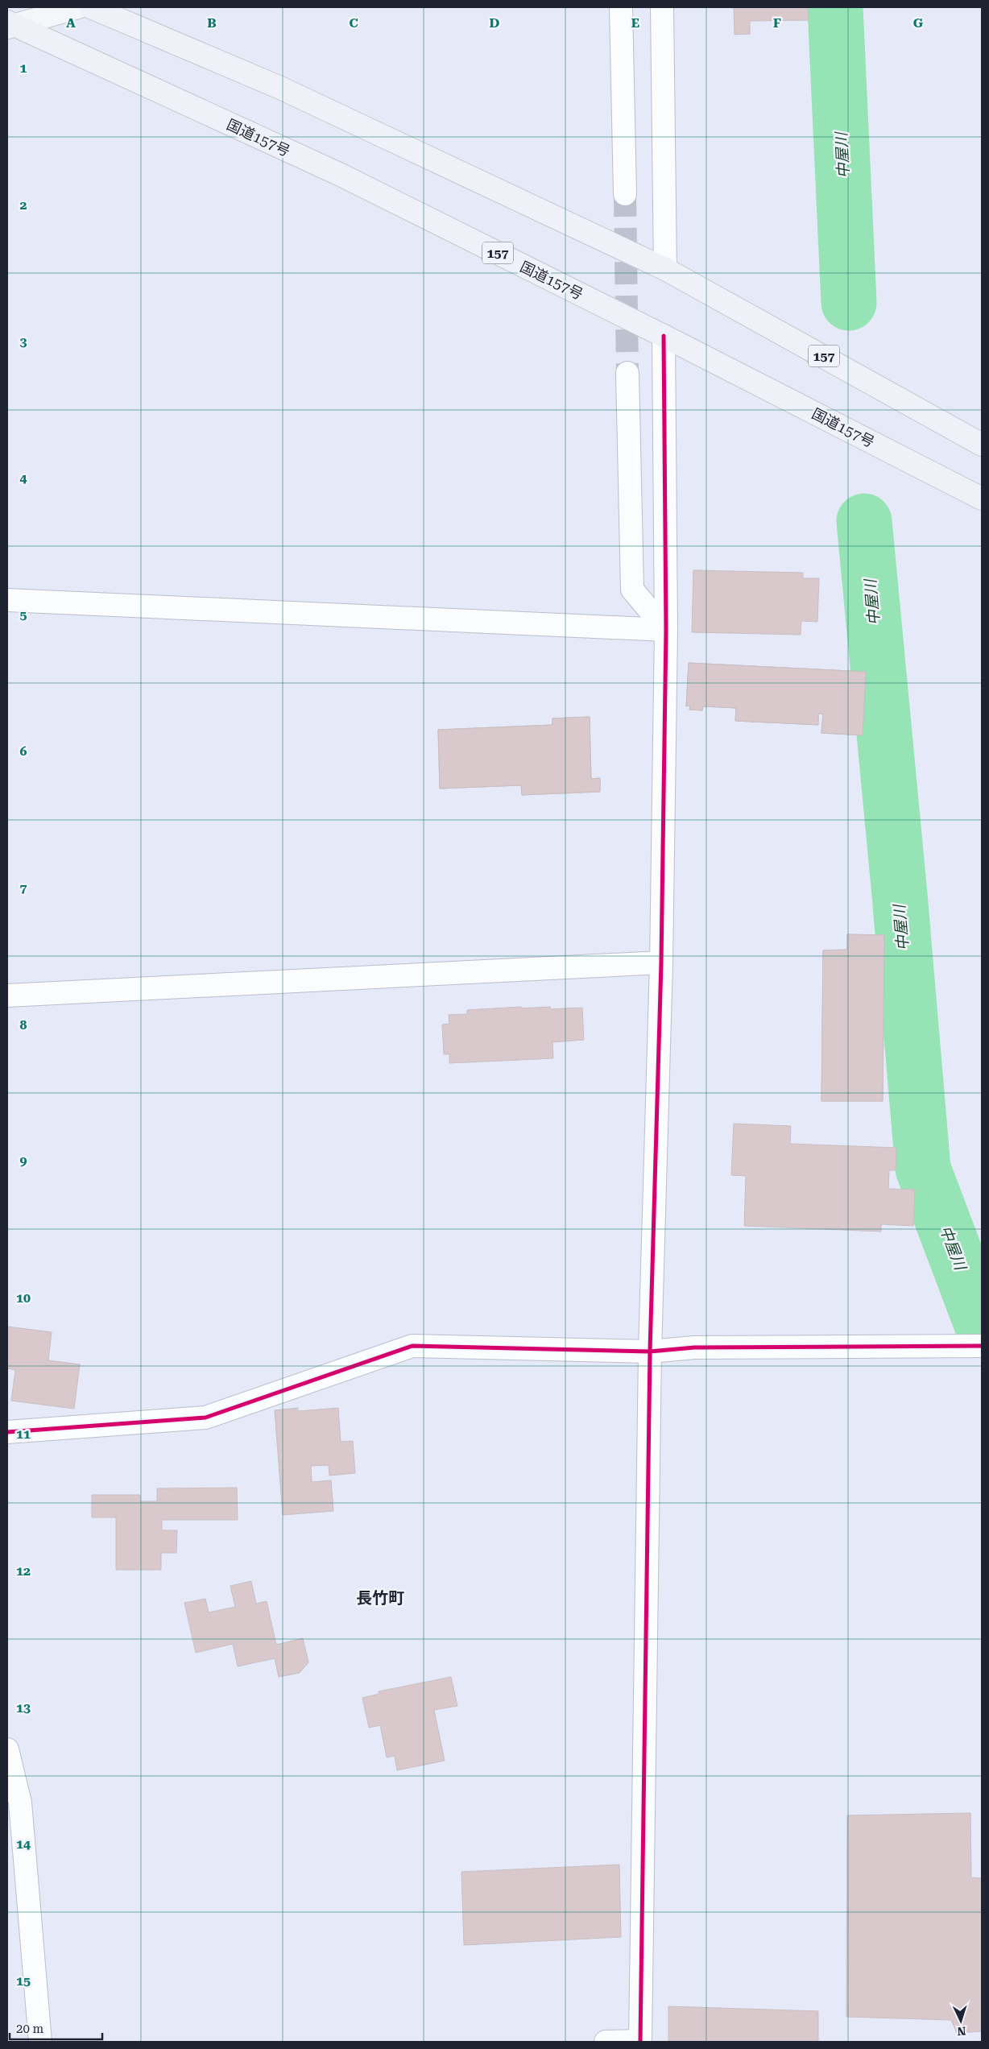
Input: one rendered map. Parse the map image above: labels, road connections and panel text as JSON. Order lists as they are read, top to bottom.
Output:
{
  "streets": {
    "highway": ["国道157号", "157"]
  },
  "districts": ["長竹町"],
  "water": ["中屋川"],
  "scale_bar": "20 m",
  "north": "bottom",
  "grid": {
    "columns": [
      "A",
      "B",
      "C",
      "D",
      "E",
      "F",
      "G"
    ],
    "rows": [
      "1",
      "2",
      "3",
      "4",
      "5",
      "6",
      "7",
      "8",
      "9",
      "10",
      "11",
      "12",
      "13",
      "14",
      "15"
    ]
  }
}
